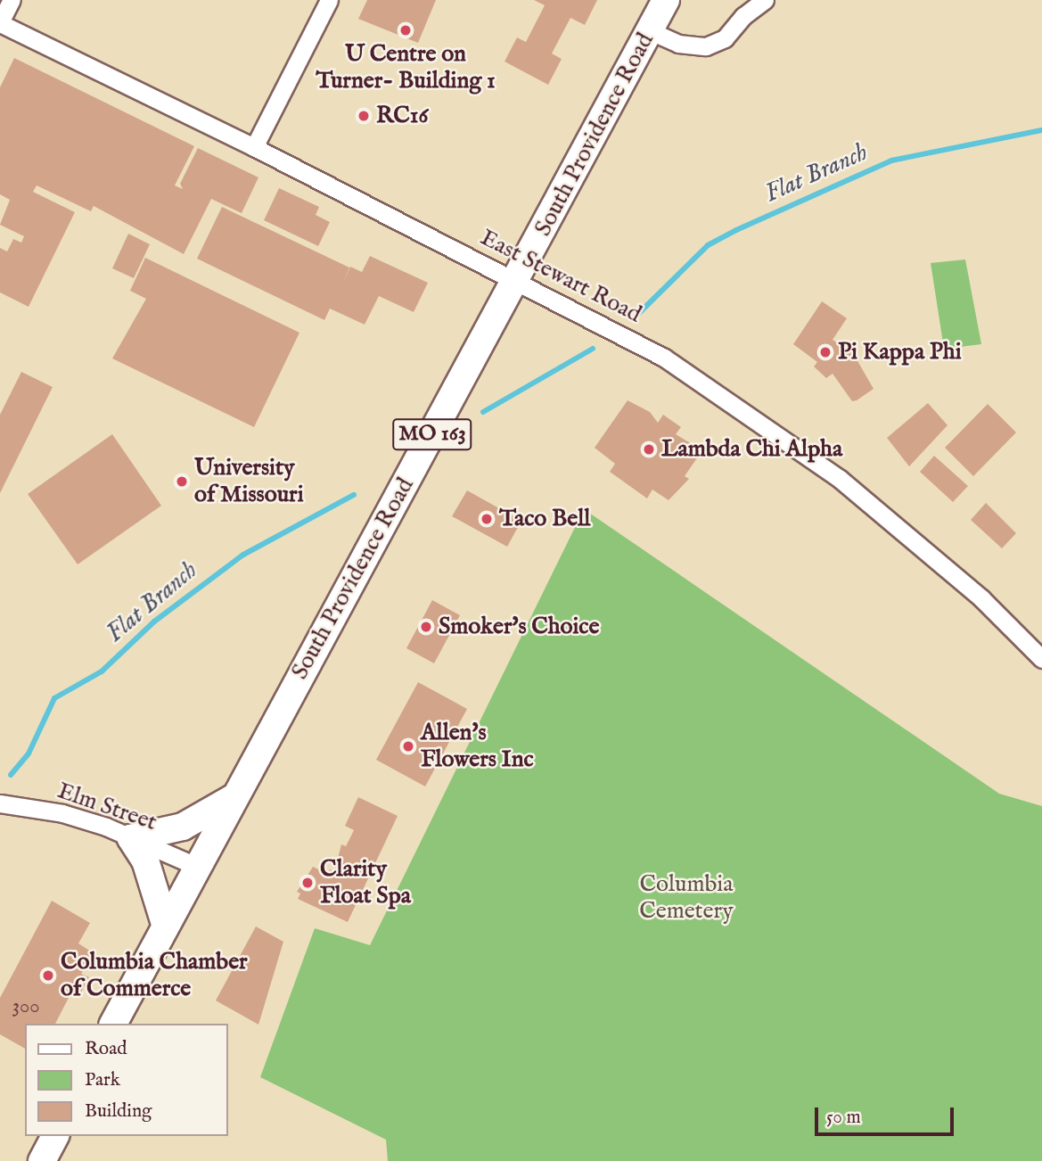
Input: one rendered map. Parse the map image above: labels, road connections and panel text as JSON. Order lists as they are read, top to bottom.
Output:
{
  "streets": {
    "main road": ["South Providence Road", "MO 163"],
    "street": ["East Stewart Road", "Elm Street"]
  },
  "crossings": [
    ["South Providence Road", "East Stewart Road"],
    ["South Providence Road", "Elm Street"]
  ],
  "water": ["Flat Branch"],
  "parks": ["Columbia Cemetery"],
  "places": [
    "U Centre on Turner- Building 1",
    "RC16",
    "Pi Kappa Phi",
    "Lambda Chi Alpha",
    "University of Missouri",
    "Taco Bell",
    "Smoker's Choice",
    "Allen's Flowers Inc",
    "Clarity Float Spa",
    "Columbia Chamber of Commerce"
  ],
  "house_numbers": ["300"],
  "legend": ["Road", "Park", "Building"],
  "scale_bar": "50 m"
}
